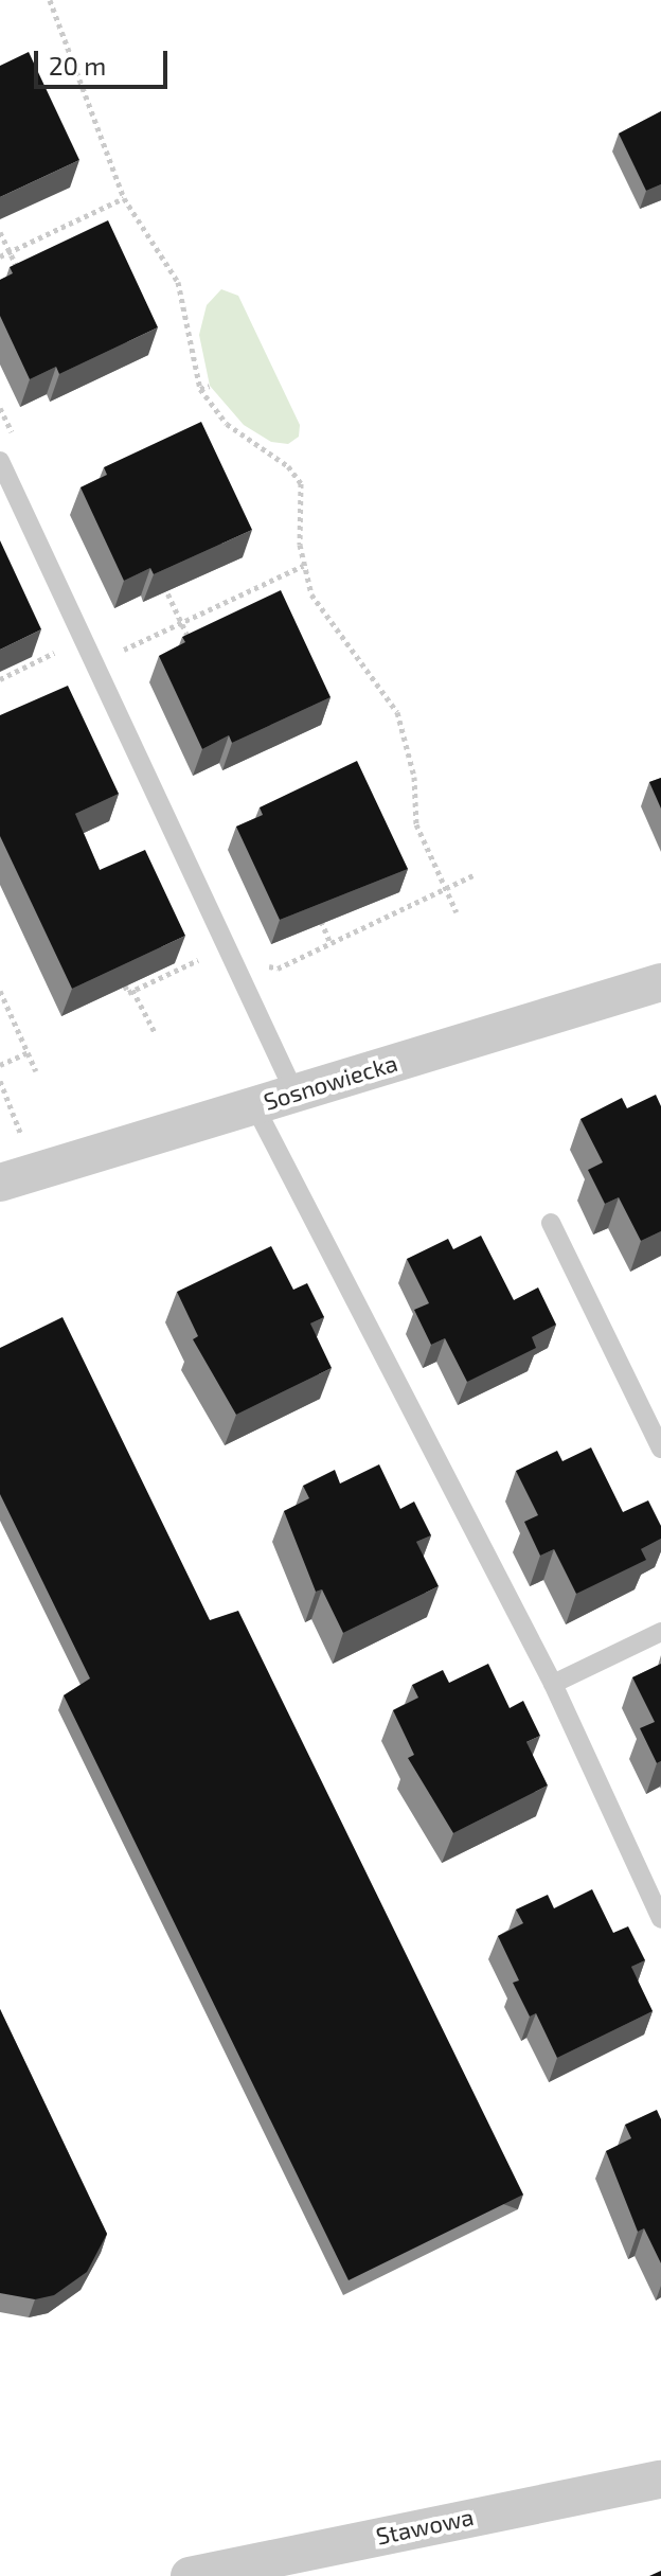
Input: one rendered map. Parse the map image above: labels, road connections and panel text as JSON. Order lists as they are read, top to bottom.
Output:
{
  "streets": {
    "street": ["Sosnowiecka", "Stawowa"]
  },
  "scale_bar": "20 m"
}
